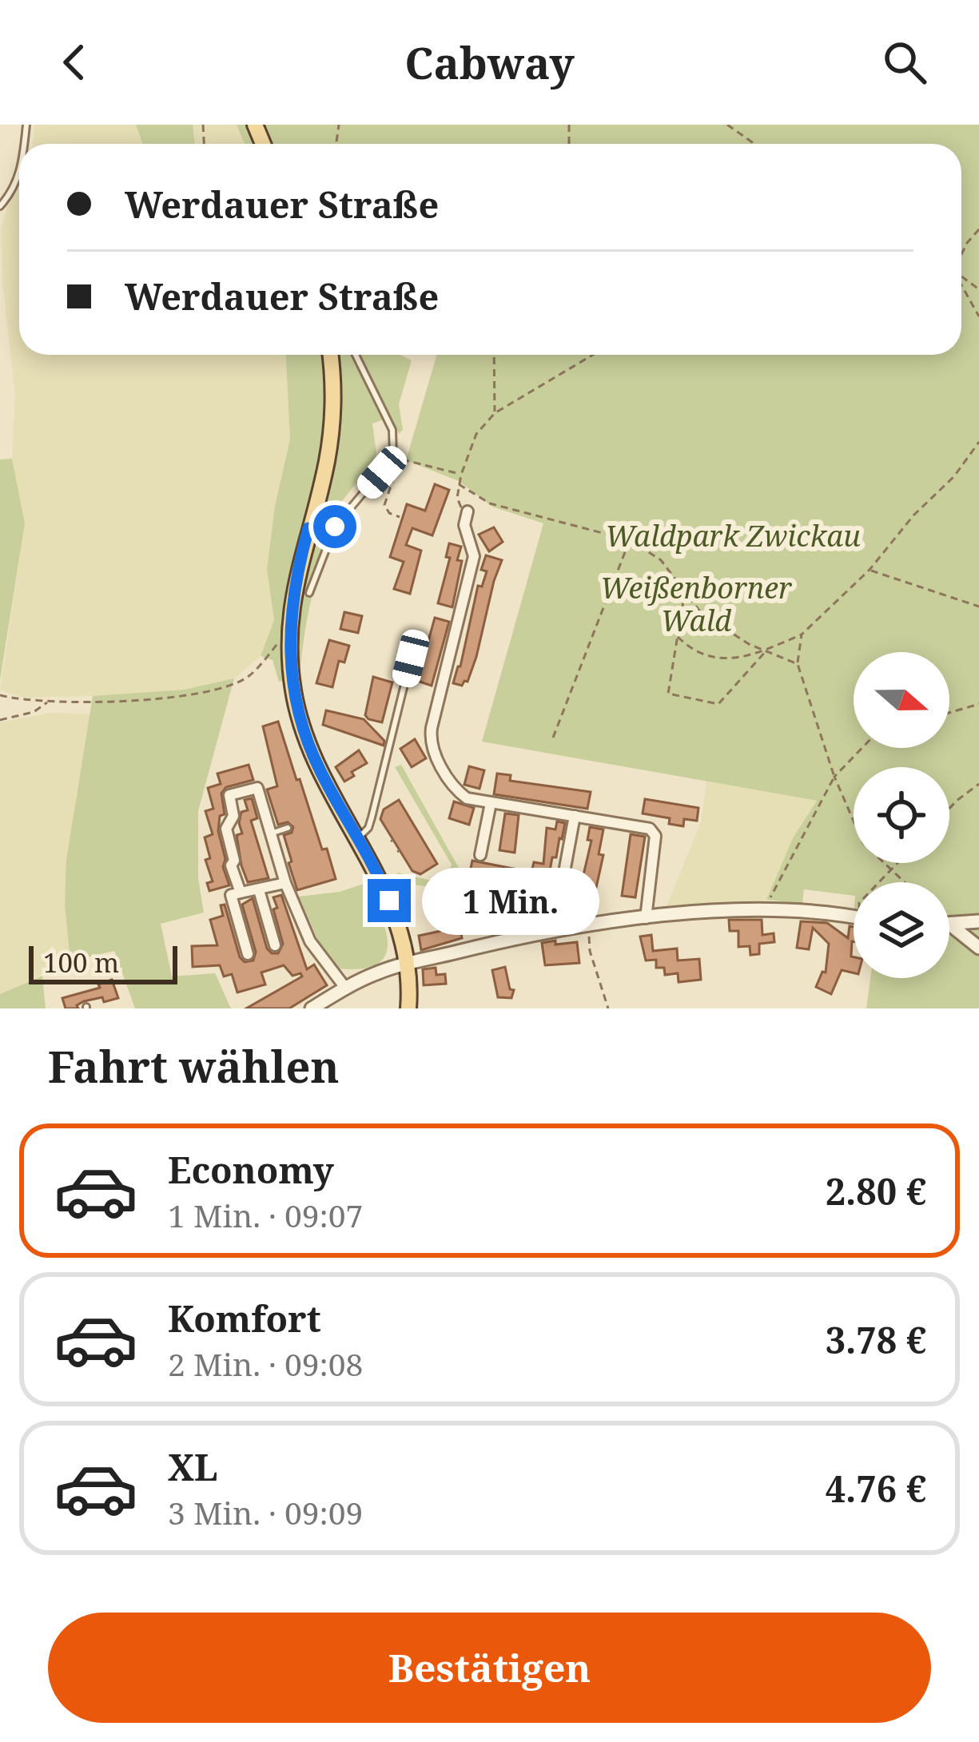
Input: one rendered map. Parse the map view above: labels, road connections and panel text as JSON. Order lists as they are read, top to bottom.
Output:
{
  "parks": ["Waldpark Zwickau", "Weißenborner Wald"],
  "scale_bar": "100 m",
  "north": "right",
  "page": {
    "header": "Cabway",
    "banner": ["Werdauer Straße", "Werdauer Straße"],
    "bubble": "1 Min.",
    "scale": "100 m",
    "heading": "Fahrt wählen",
    "list": [
      {
        "name": "Economy",
        "note": "1 Min. · 09:07",
        "value": "2.80 €"
      },
      {
        "name": "Komfort",
        "note": "2 Min. · 09:08",
        "value": "3.78 €"
      },
      {
        "name": "XL",
        "note": "3 Min. · 09:09",
        "value": "4.76 €"
      }
    ],
    "buttons": "Bestätigen"
  }
}
